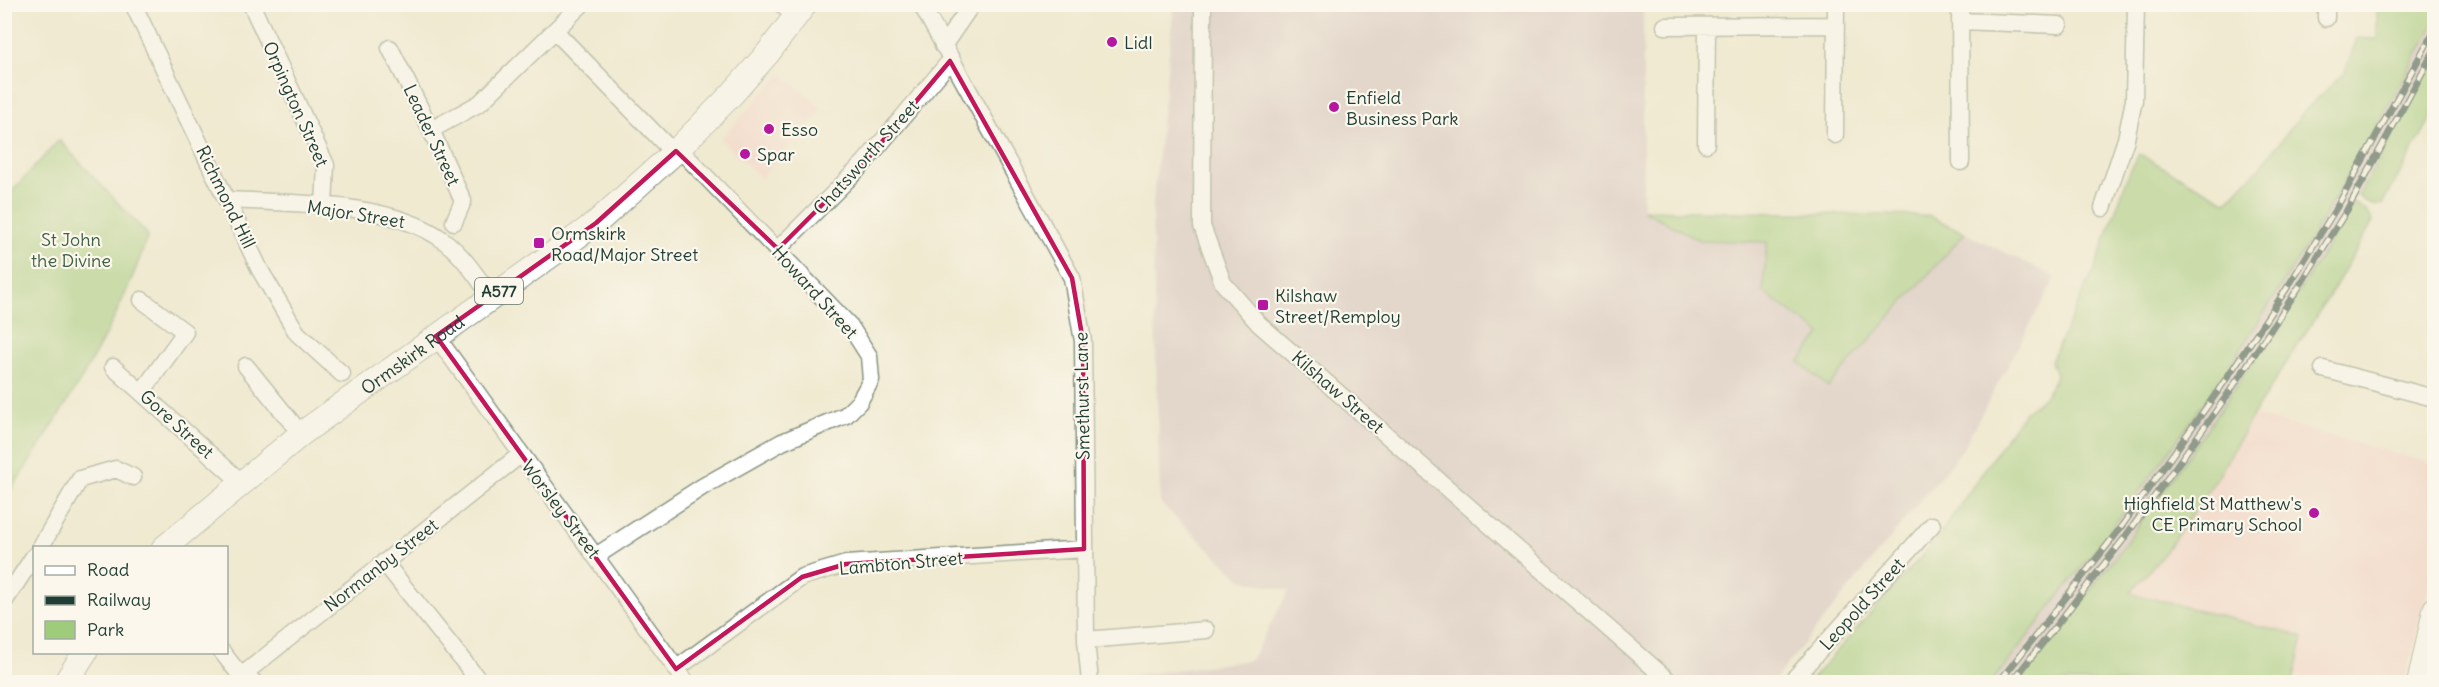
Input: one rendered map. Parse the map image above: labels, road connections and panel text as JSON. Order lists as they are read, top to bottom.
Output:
{
  "streets": {
    "highway": ["A577", "Ormskirk Road"],
    "street": [
      "Orpington Street",
      "Leader Street",
      "Chatsworth Street",
      "Richmond Hill",
      "Major Street",
      "Howard Street",
      "Kilshaw Street",
      "Smethurst Lane",
      "Gore Street",
      "Worsley Street",
      "Lambton Street",
      "Normanby Street",
      "Leopold Street"
    ]
  },
  "crossings": [
    ["Orpington Street", "Major Street"],
    ["Chatsworth Street", "Howard Street"],
    ["Chatsworth Street", "Smethurst Lane"],
    ["Richmond Hill", "Major Street"],
    ["Major Street", "Ormskirk Road"],
    ["Howard Street", "Ormskirk Road"],
    ["Howard Street", "Worsley Street"],
    ["Ormskirk Road", "Gore Street"],
    ["Ormskirk Road", "Worsley Street"],
    ["Smethurst Lane", "Lambton Street"],
    ["Worsley Street", "Lambton Street"],
    ["Worsley Street", "Normanby Street"]
  ],
  "parks": ["St John the Divine"],
  "places": {
    "other": [
      "Lidl",
      "Enfield Business Park",
      "Esso",
      "Spar",
      "Highfield St Matthew's CE Primary School"
    ],
    "transit": ["Ormskirk Road/Major Street", "Kilshaw Street/Remploy"]
  },
  "legend": ["Road", "Railway", "Park"]
}
